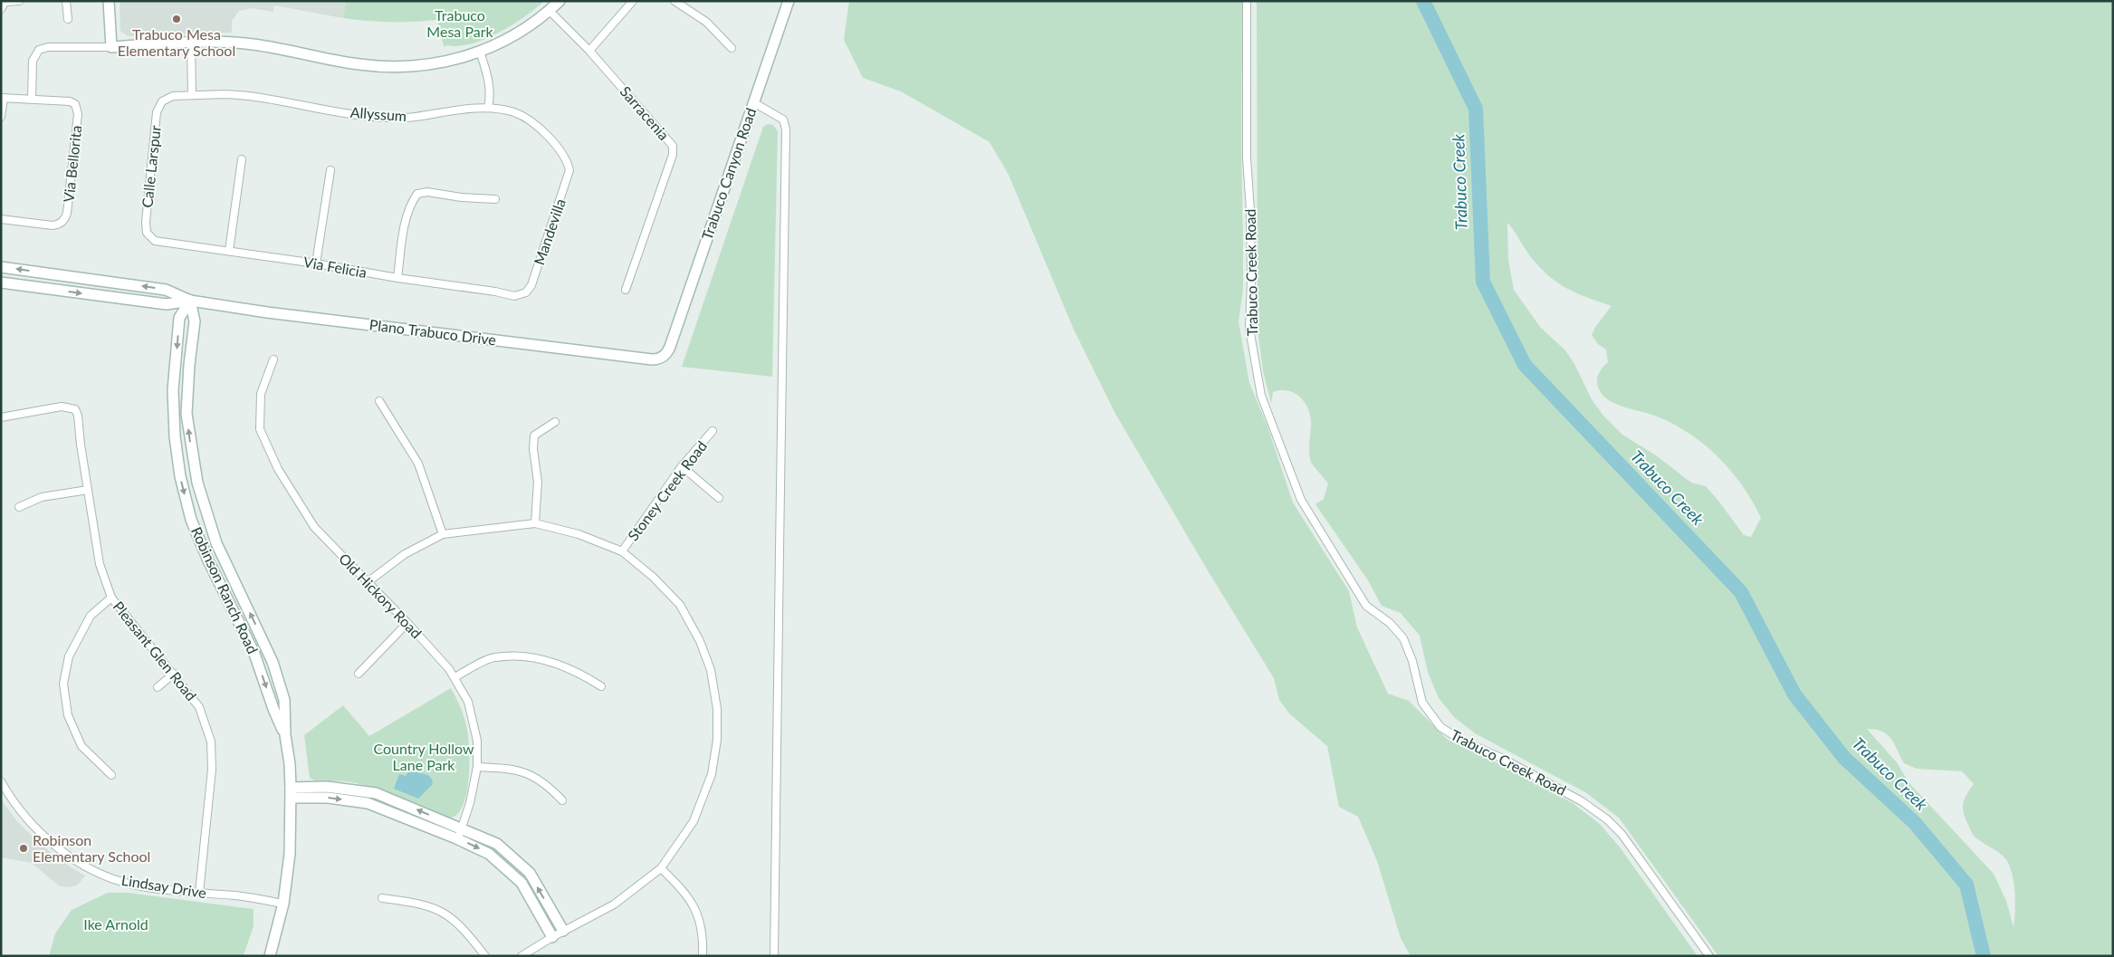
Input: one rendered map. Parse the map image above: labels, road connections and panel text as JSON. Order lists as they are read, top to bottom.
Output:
{
  "streets": {
    "street": [
      "Sarracenia",
      "Allyssum",
      "Via Bellorita",
      "Calle Larspur",
      "Trabuco Canyon Road",
      "Mandevilla",
      "Via Felicia",
      "Trabuco Creek Road",
      "Plano Trabuco Drive",
      "Stoney Creek Road",
      "Robinson Ranch Road",
      "Old Hickory Road",
      "Pleasant Glen Road",
      "Lindsay Drive"
    ]
  },
  "crossings": [
    ["Allyssum", "Calle Larspur"],
    ["Allyssum", "Mandevilla"],
    ["Calle Larspur", "Via Felicia"],
    ["Trabuco Canyon Road", "Plano Trabuco Drive"],
    ["Mandevilla", "Via Felicia"],
    ["Plano Trabuco Drive", "Robinson Ranch Road"],
    ["Robinson Ranch Road", "Lindsay Drive"],
    ["Pleasant Glen Road", "Lindsay Drive"]
  ],
  "water": ["Trabuco Creek"],
  "parks": ["Trabuco Mesa Park", "Country Hollow Lane Park", "Ike Arnold"],
  "places": ["Trabuco Mesa Elementary School", "Robinson Elementary School"]
}
